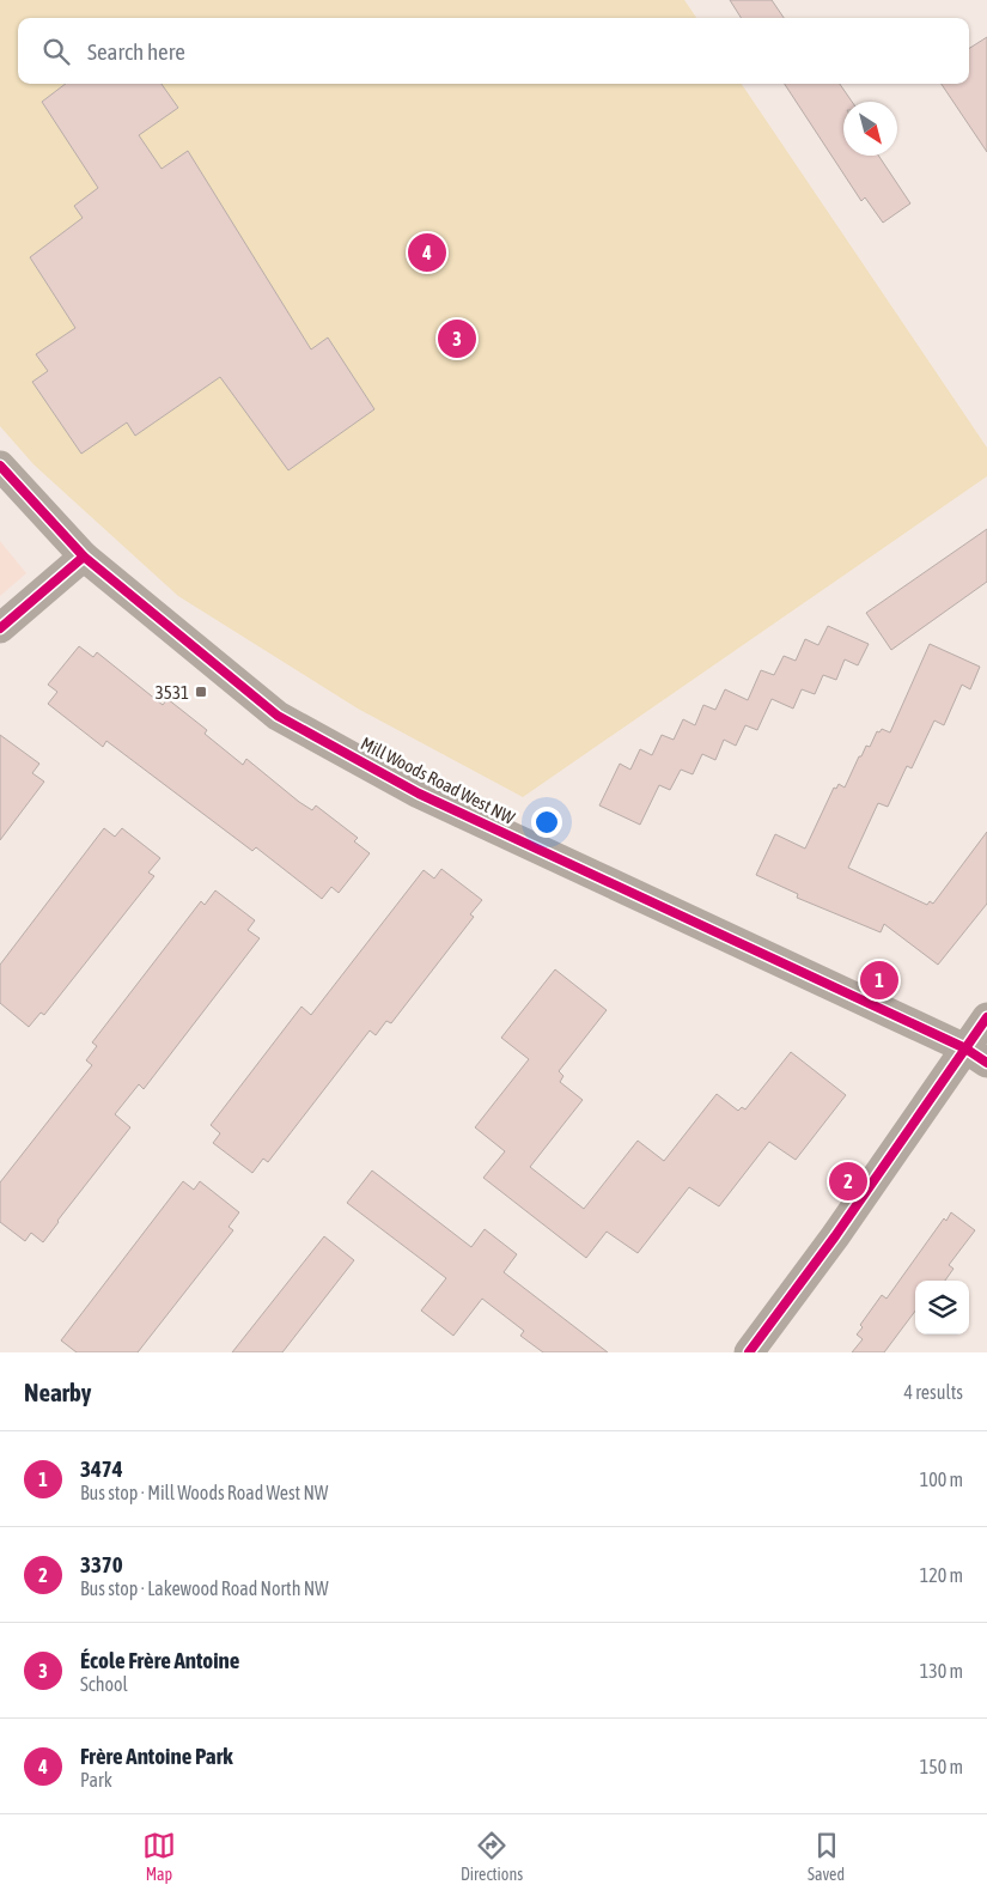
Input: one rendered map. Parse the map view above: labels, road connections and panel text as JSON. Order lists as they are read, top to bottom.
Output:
{
  "streets": {
    "street": ["Mill Woods Road West NW"]
  },
  "places": {
    "transit": ["3531"]
  },
  "north": "bottom right",
  "page": {
    "search": "Search here",
    "pins": [
      "4",
      "3",
      "1",
      "2"
    ],
    "heading": ["Nearby", "4 results"],
    "list": [
      {
        "mark": "1",
        "name": "3474",
        "note": "Bus stop · Mill Woods Road West NW",
        "value": "100 m"
      },
      {
        "mark": "2",
        "name": "3370",
        "note": "Bus stop · Lakewood Road North NW",
        "value": "120 m"
      },
      {
        "mark": "3",
        "name": "École Frère Antoine",
        "note": "School",
        "value": "130 m"
      },
      {
        "mark": "4",
        "name": "Frère Antoine Park",
        "note": "Park",
        "value": "150 m"
      }
    ],
    "nav": ["Map", "Directions", "Saved"]
  }
}
